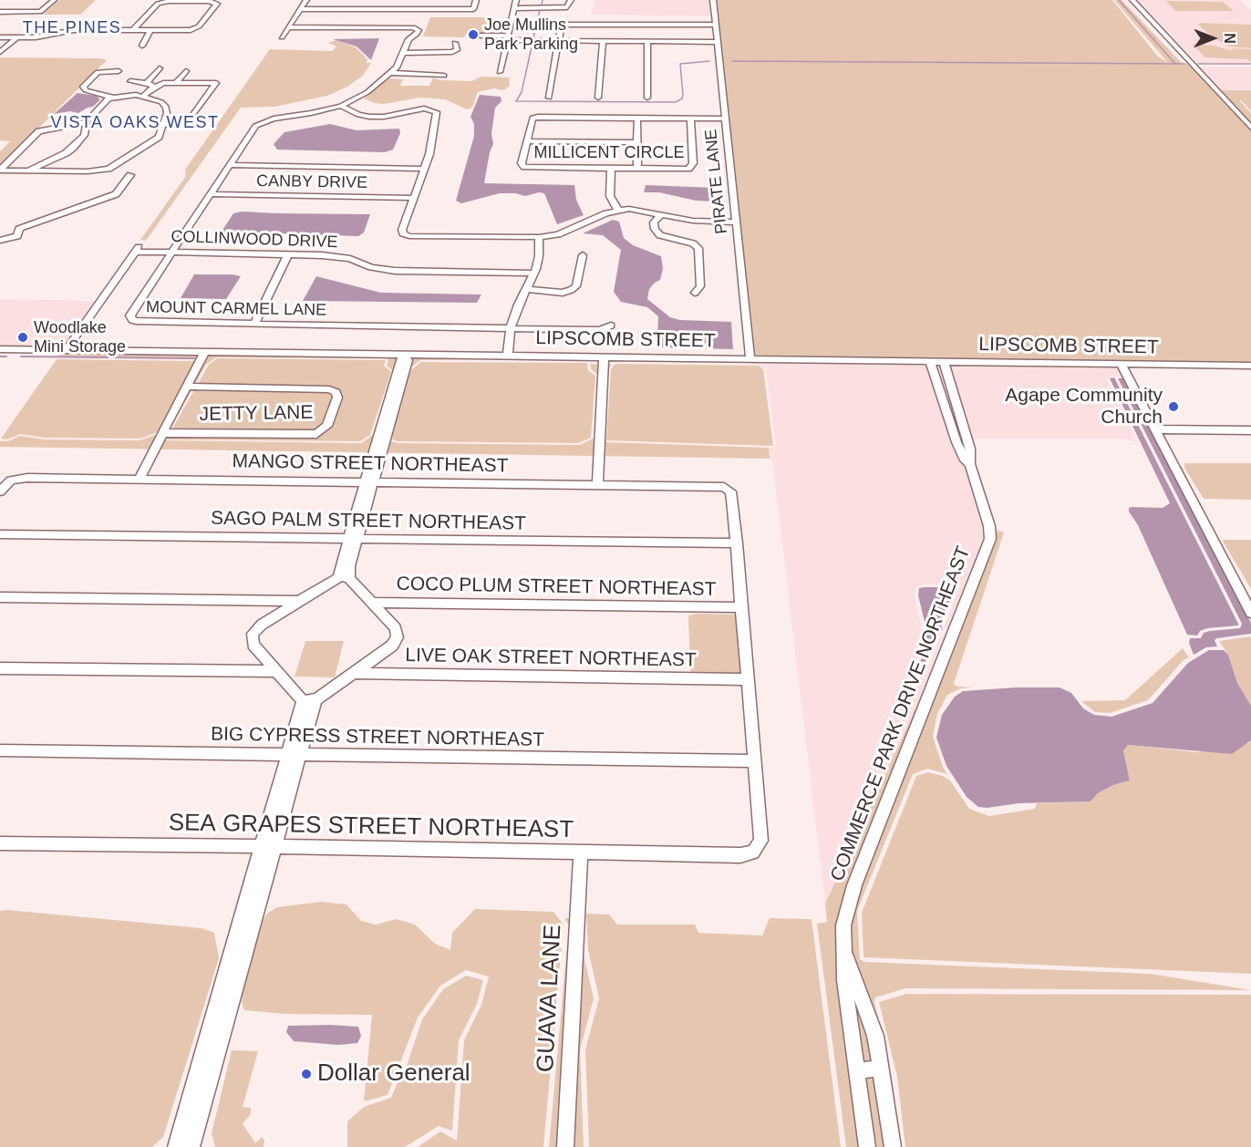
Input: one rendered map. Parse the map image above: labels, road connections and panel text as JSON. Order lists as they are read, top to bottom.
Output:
{
  "streets": {
    "street": [
      "MILLICENT CIRCLE",
      "PIRATE LANE",
      "CANBY DRIVE",
      "COLLINWOOD DRIVE",
      "MOUNT CARMEL LANE",
      "LIPSCOMB STREET",
      "JETTY LANE",
      "MANGO STREET NORTHEAST",
      "SAGO PALM STREET NORTHEAST",
      "COCO PLUM STREET NORTHEAST",
      "LIVE OAK STREET NORTHEAST",
      "COMMERCE PARK DRIVE NORTHEAST",
      "BIG CYPRESS STREET NORTHEAST",
      "SEA GRAPES STREET NORTHEAST",
      "GUAVA LANE"
    ]
  },
  "crossings": [
    ["MILLICENT CIRCLE", "PIRATE LANE"],
    ["PIRATE LANE", "LIPSCOMB STREET"],
    ["CANBY DRIVE", "MOUNT CARMEL LANE"],
    ["COLLINWOOD DRIVE", "MOUNT CARMEL LANE"],
    ["COLLINWOOD DRIVE", "LIPSCOMB STREET"],
    ["LIPSCOMB STREET", "COMMERCE PARK DRIVE NORTHEAST"],
    ["MANGO STREET NORTHEAST", "SAGO PALM STREET NORTHEAST"],
    ["BIG CYPRESS STREET NORTHEAST", "SEA GRAPES STREET NORTHEAST"],
    ["SEA GRAPES STREET NORTHEAST", "GUAVA LANE"]
  ],
  "districts": ["THE PINES", "VISTA OAKS WEST"],
  "places": [
    "Joe Mullins Park Parking",
    "Woodlake Mini Storage",
    "Agape Community Church",
    "Dollar General"
  ],
  "north": "right"
}
